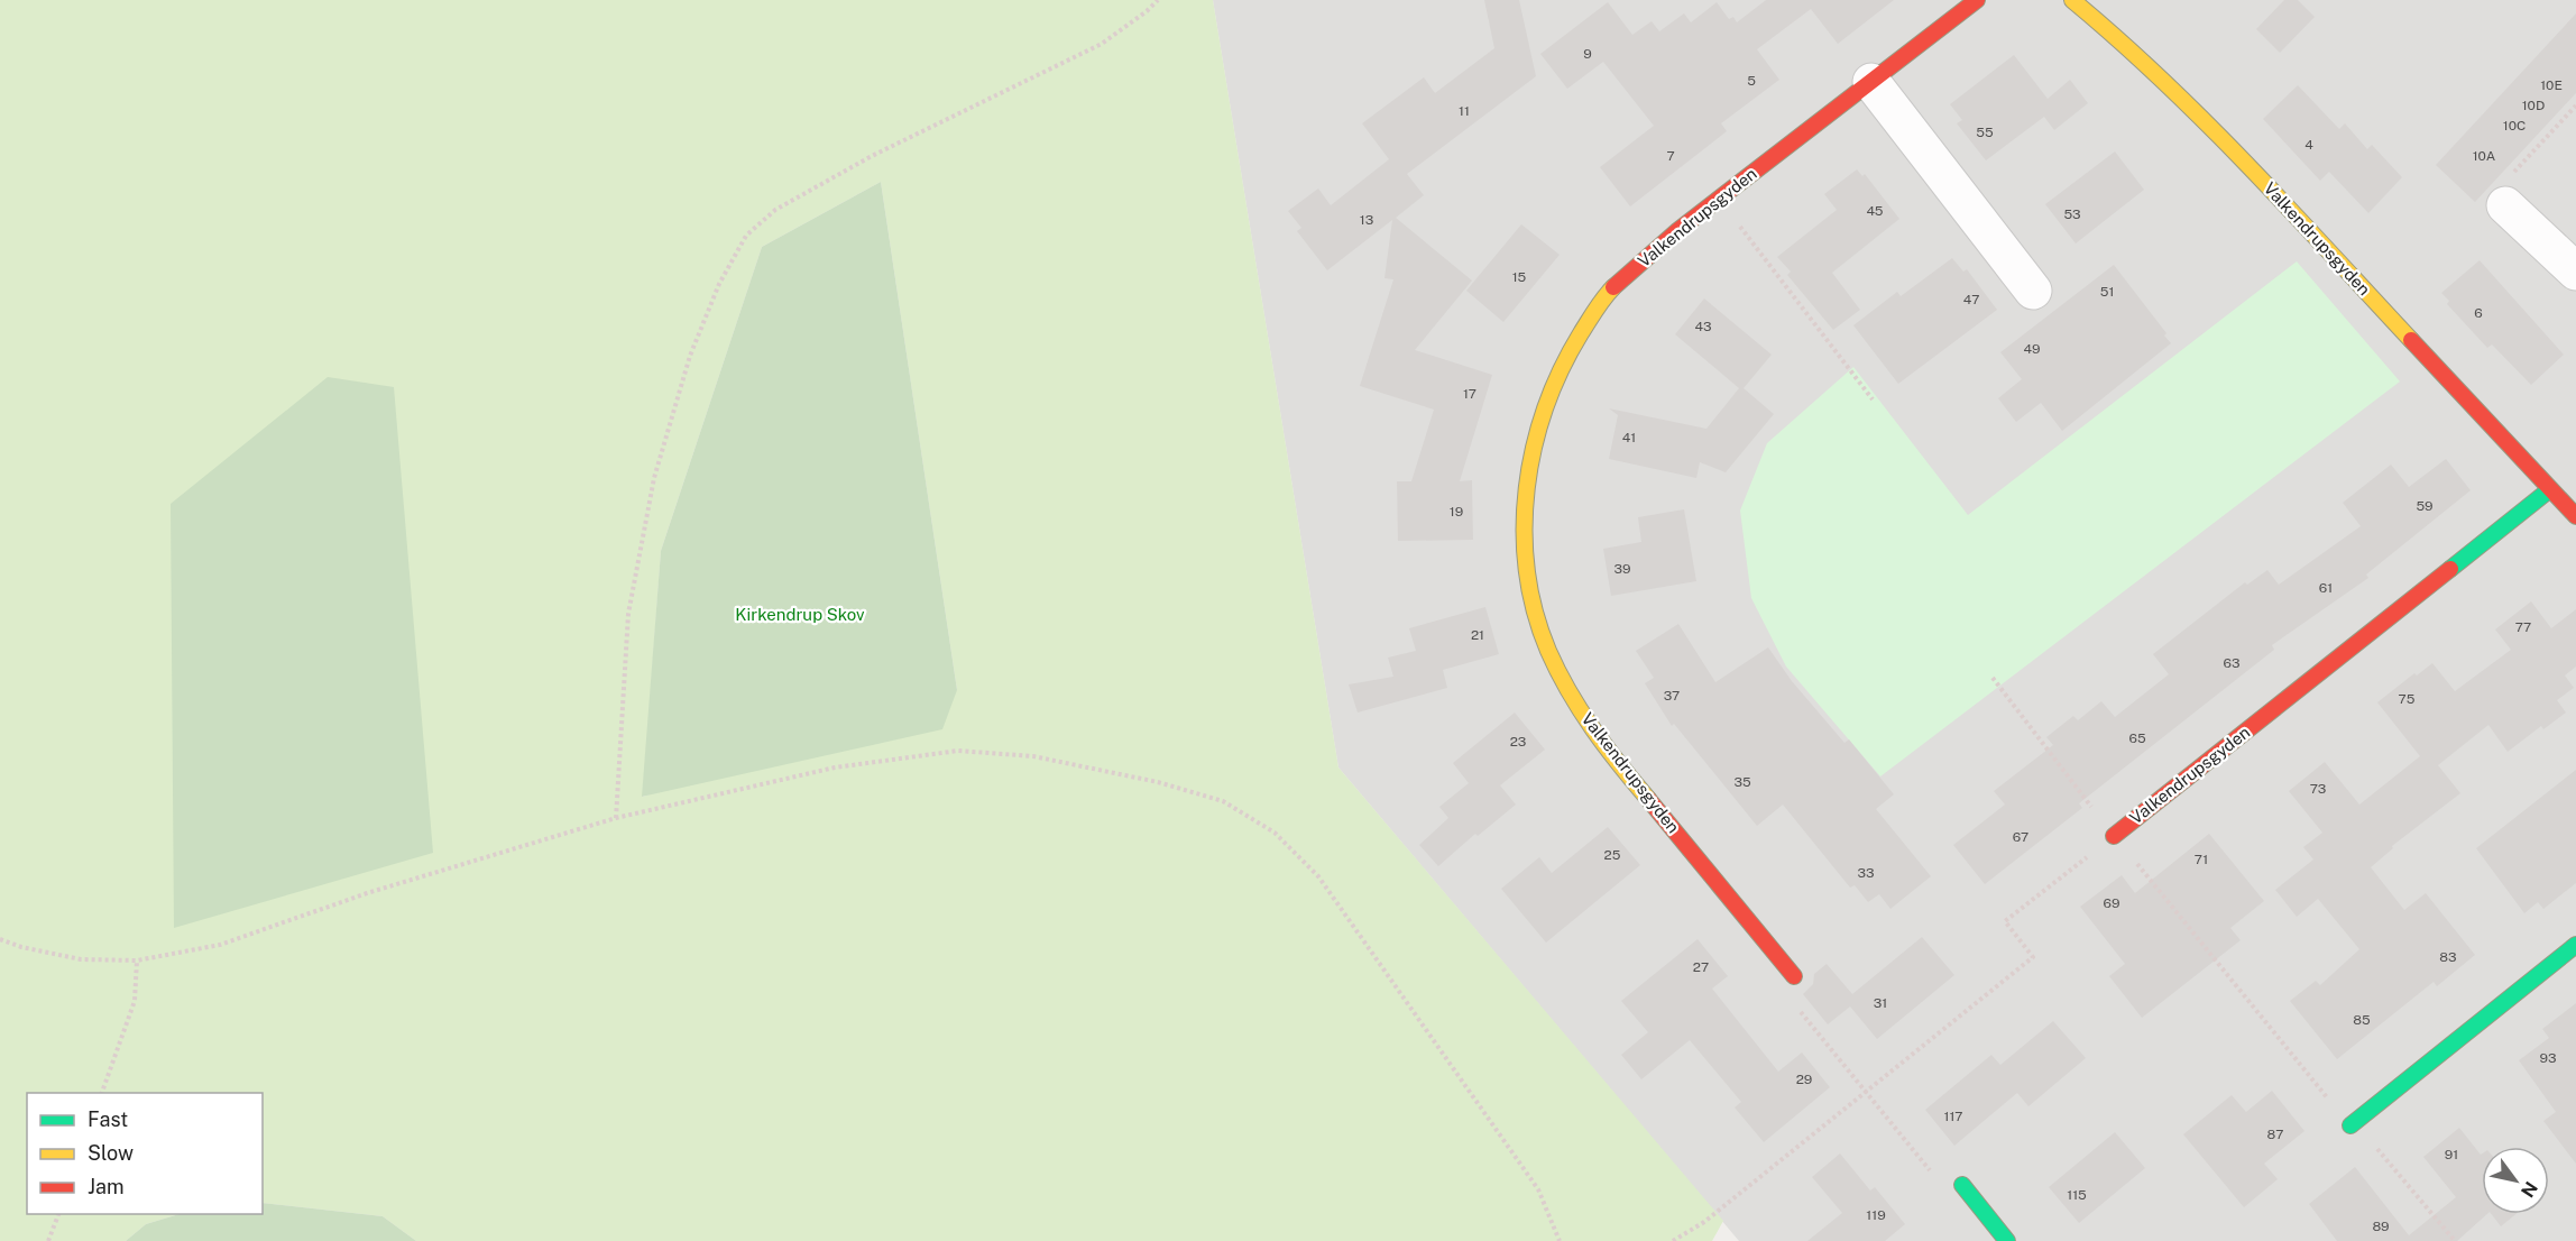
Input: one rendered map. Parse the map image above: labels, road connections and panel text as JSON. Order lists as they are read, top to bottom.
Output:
{
  "streets": {
    "street": ["Valkendrupsgyden"]
  },
  "parks": ["Kirkendrup Skov"],
  "house_numbers": [
    "9",
    "5",
    "10E",
    "10D",
    "11",
    "10C",
    "55",
    "4",
    "7",
    "10A",
    "45",
    "53",
    "13",
    "15",
    "51",
    "47",
    "6",
    "43",
    "49",
    "17",
    "41",
    "59",
    "19",
    "39",
    "61",
    "77",
    "21",
    "63",
    "37",
    "75",
    "65",
    "23",
    "35",
    "73",
    "67",
    "25",
    "71",
    "33",
    "69",
    "83",
    "27",
    "31",
    "85",
    "93",
    "29",
    "117",
    "87",
    "91",
    "115",
    "119",
    "89"
  ],
  "legend": ["Fast", "Slow", "Jam"],
  "north": "bottom right"
}
